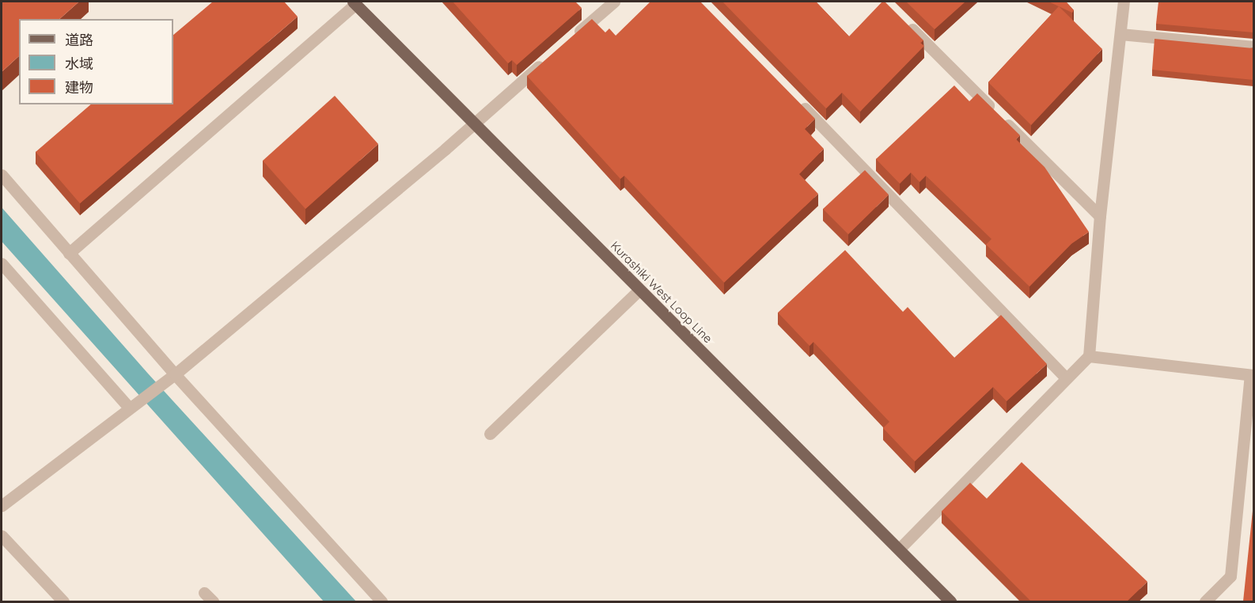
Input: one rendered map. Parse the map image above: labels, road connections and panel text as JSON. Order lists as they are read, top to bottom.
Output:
{
  "streets": {
    "main road": ["Kurashiki West Loop Line"]
  },
  "legend": ["道路", "水域", "建物"]
}
